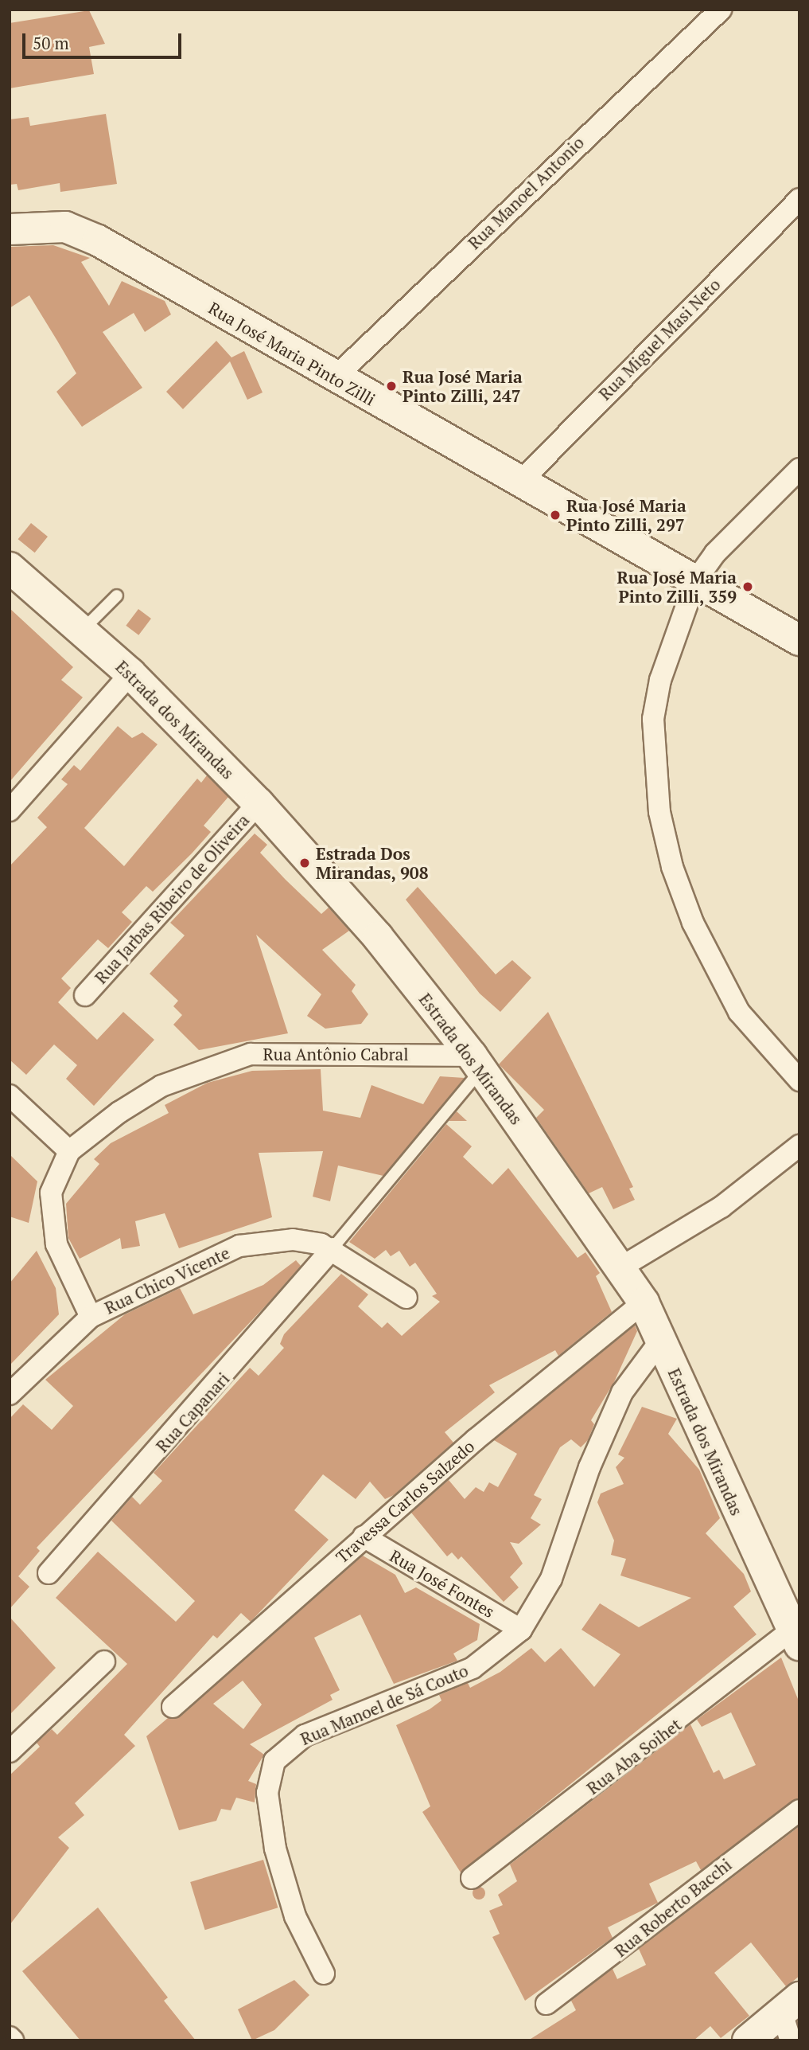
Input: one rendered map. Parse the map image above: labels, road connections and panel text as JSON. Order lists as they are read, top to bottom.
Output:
{
  "streets": {
    "street": [
      "Rua Manoel Antonio",
      "Rua Miguel Masi Neto",
      "Rua José Maria Pinto Zilli",
      "Estrada dos Mirandas",
      "Rua Jarbas Ribeiro de Oliveira",
      "Rua Antônio Cabral",
      "Rua Chico Vicente",
      "Rua Capanari",
      "Travessa Carlos Salzedo",
      "Rua José Fontes",
      "Rua Manoel de Sá Couto",
      "Rua Aba Soihet",
      "Rua Roberto Bacchi"
    ]
  },
  "crossings": [
    ["Rua Manoel Antonio", "Rua José Maria Pinto Zilli"],
    ["Rua Miguel Masi Neto", "Rua José Maria Pinto Zilli"],
    ["Estrada dos Mirandas", "Rua Jarbas Ribeiro de Oliveira"],
    ["Estrada dos Mirandas", "Rua Antônio Cabral"],
    ["Estrada dos Mirandas", "Travessa Carlos Salzedo"],
    ["Estrada dos Mirandas", "Rua Manoel de Sá Couto"],
    ["Estrada dos Mirandas", "Rua Aba Soihet"],
    ["Rua Chico Vicente", "Rua Capanari"],
    ["Travessa Carlos Salzedo", "Rua José Fontes"],
    ["Rua José Fontes", "Rua Manoel de Sá Couto"]
  ],
  "places": [
    "Rua José Maria Pinto Zilli, 247",
    "Rua José Maria Pinto Zilli, 297",
    "Rua José Maria Pinto Zilli, 359",
    "Estrada Dos Mirandas, 908"
  ],
  "scale_bar": "50 m"
}
